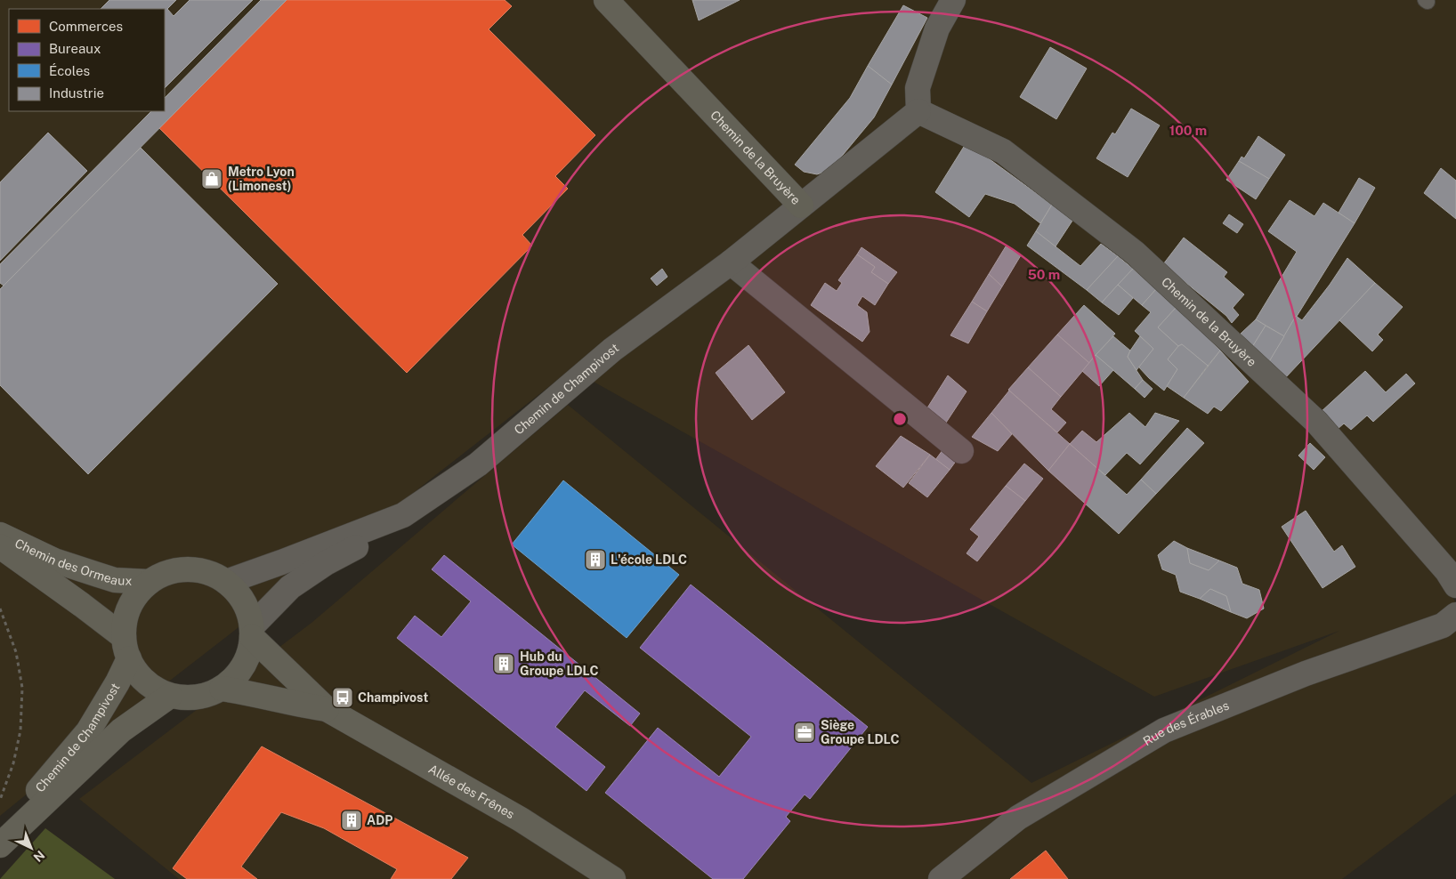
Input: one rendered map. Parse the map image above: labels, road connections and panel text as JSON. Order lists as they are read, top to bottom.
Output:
{
  "streets": {
    "street": [
      "Chemin de la Bruyère",
      "Chemin de Champivost",
      "Chemin des Ormeaux",
      "Rue des Érables",
      "Allée des Frênes"
    ]
  },
  "crossings": [
    ["Chemin de la Bruyère", "Chemin de Champivost"],
    ["Chemin de Champivost", "Chemin des Ormeaux"],
    ["Chemin de Champivost", "Allée des Frênes"],
    ["Chemin des Ormeaux", "Allée des Frênes"]
  ],
  "places": {
    "shop": ["Metro Lyon (Limonest)"],
    "building": ["L'école LDLC", "Hub du Groupe LDLC", "ADP"],
    "bus stop": ["Champivost"],
    "office": ["Siège Groupe LDLC"]
  },
  "legend": [
    "Commerces",
    "Bureaux",
    "Écoles",
    "Industrie"
  ],
  "north": "bottom right",
  "rings": ["100 m", "50 m"]
}
